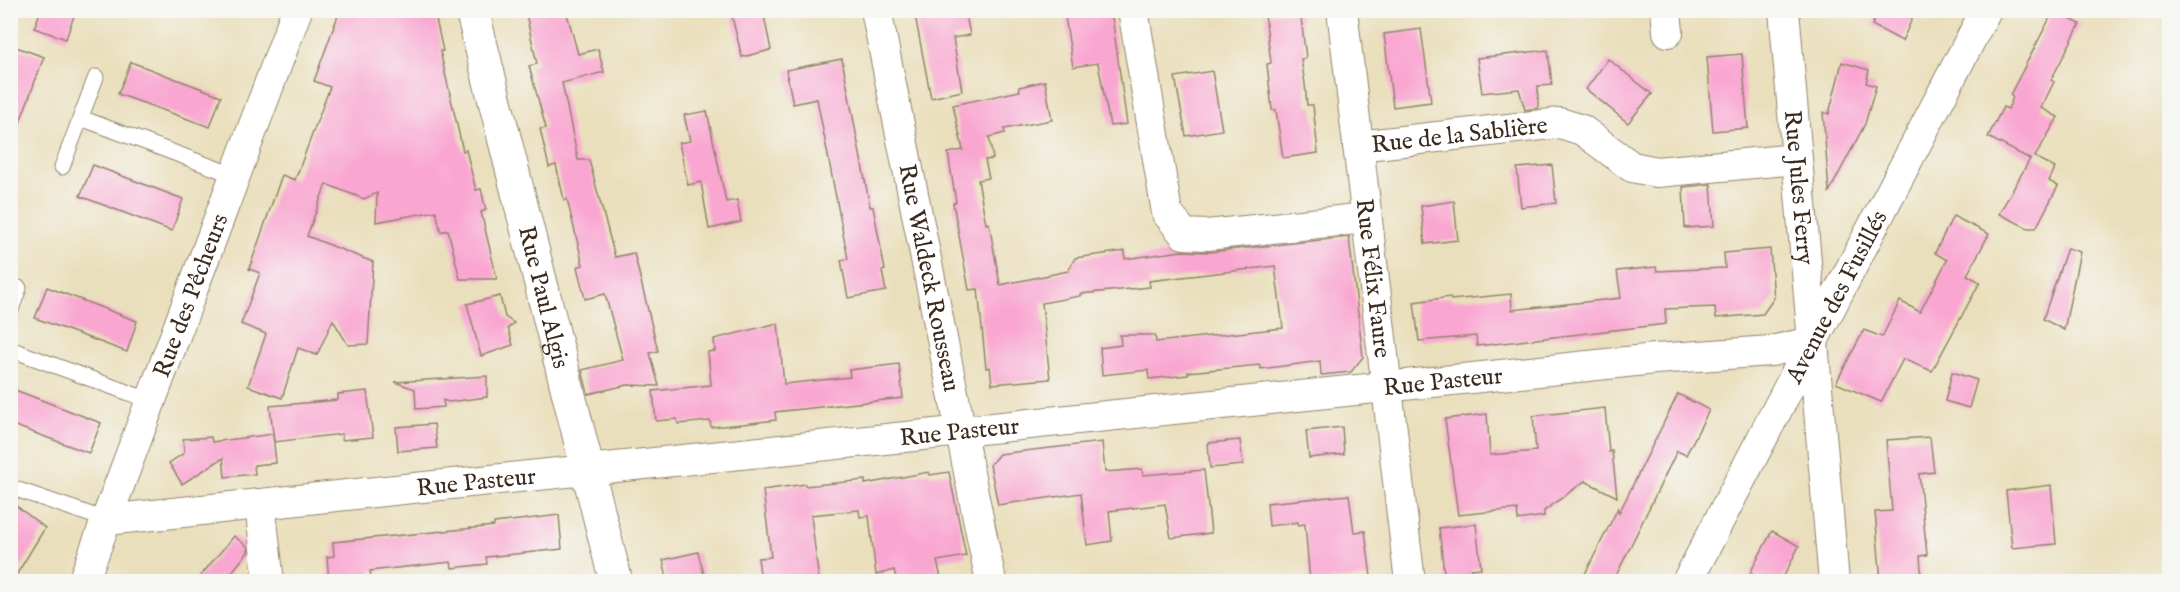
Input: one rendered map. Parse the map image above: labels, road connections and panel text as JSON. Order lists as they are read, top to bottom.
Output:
{
  "streets": {
    "street": [
      "Rue de la Sablière",
      "Rue Jules Ferry",
      "Rue Waldeck Rousseau",
      "Rue Félix Faure",
      "Rue des Pêcheurs",
      "Rue Paul Algis",
      "Avenue des Fusillés",
      "Rue Pasteur"
    ]
  },
  "crossings": [
    ["Rue de la Sablière", "Rue Jules Ferry"],
    ["Rue de la Sablière", "Rue Félix Faure"],
    ["Rue Jules Ferry", "Avenue des Fusillés"],
    ["Rue Jules Ferry", "Rue Pasteur"],
    ["Rue Waldeck Rousseau", "Rue Pasteur"],
    ["Rue Félix Faure", "Rue Pasteur"],
    ["Rue des Pêcheurs", "Rue Pasteur"],
    ["Rue Paul Algis", "Rue Pasteur"],
    ["Avenue des Fusillés", "Rue Pasteur"]
  ]
}
